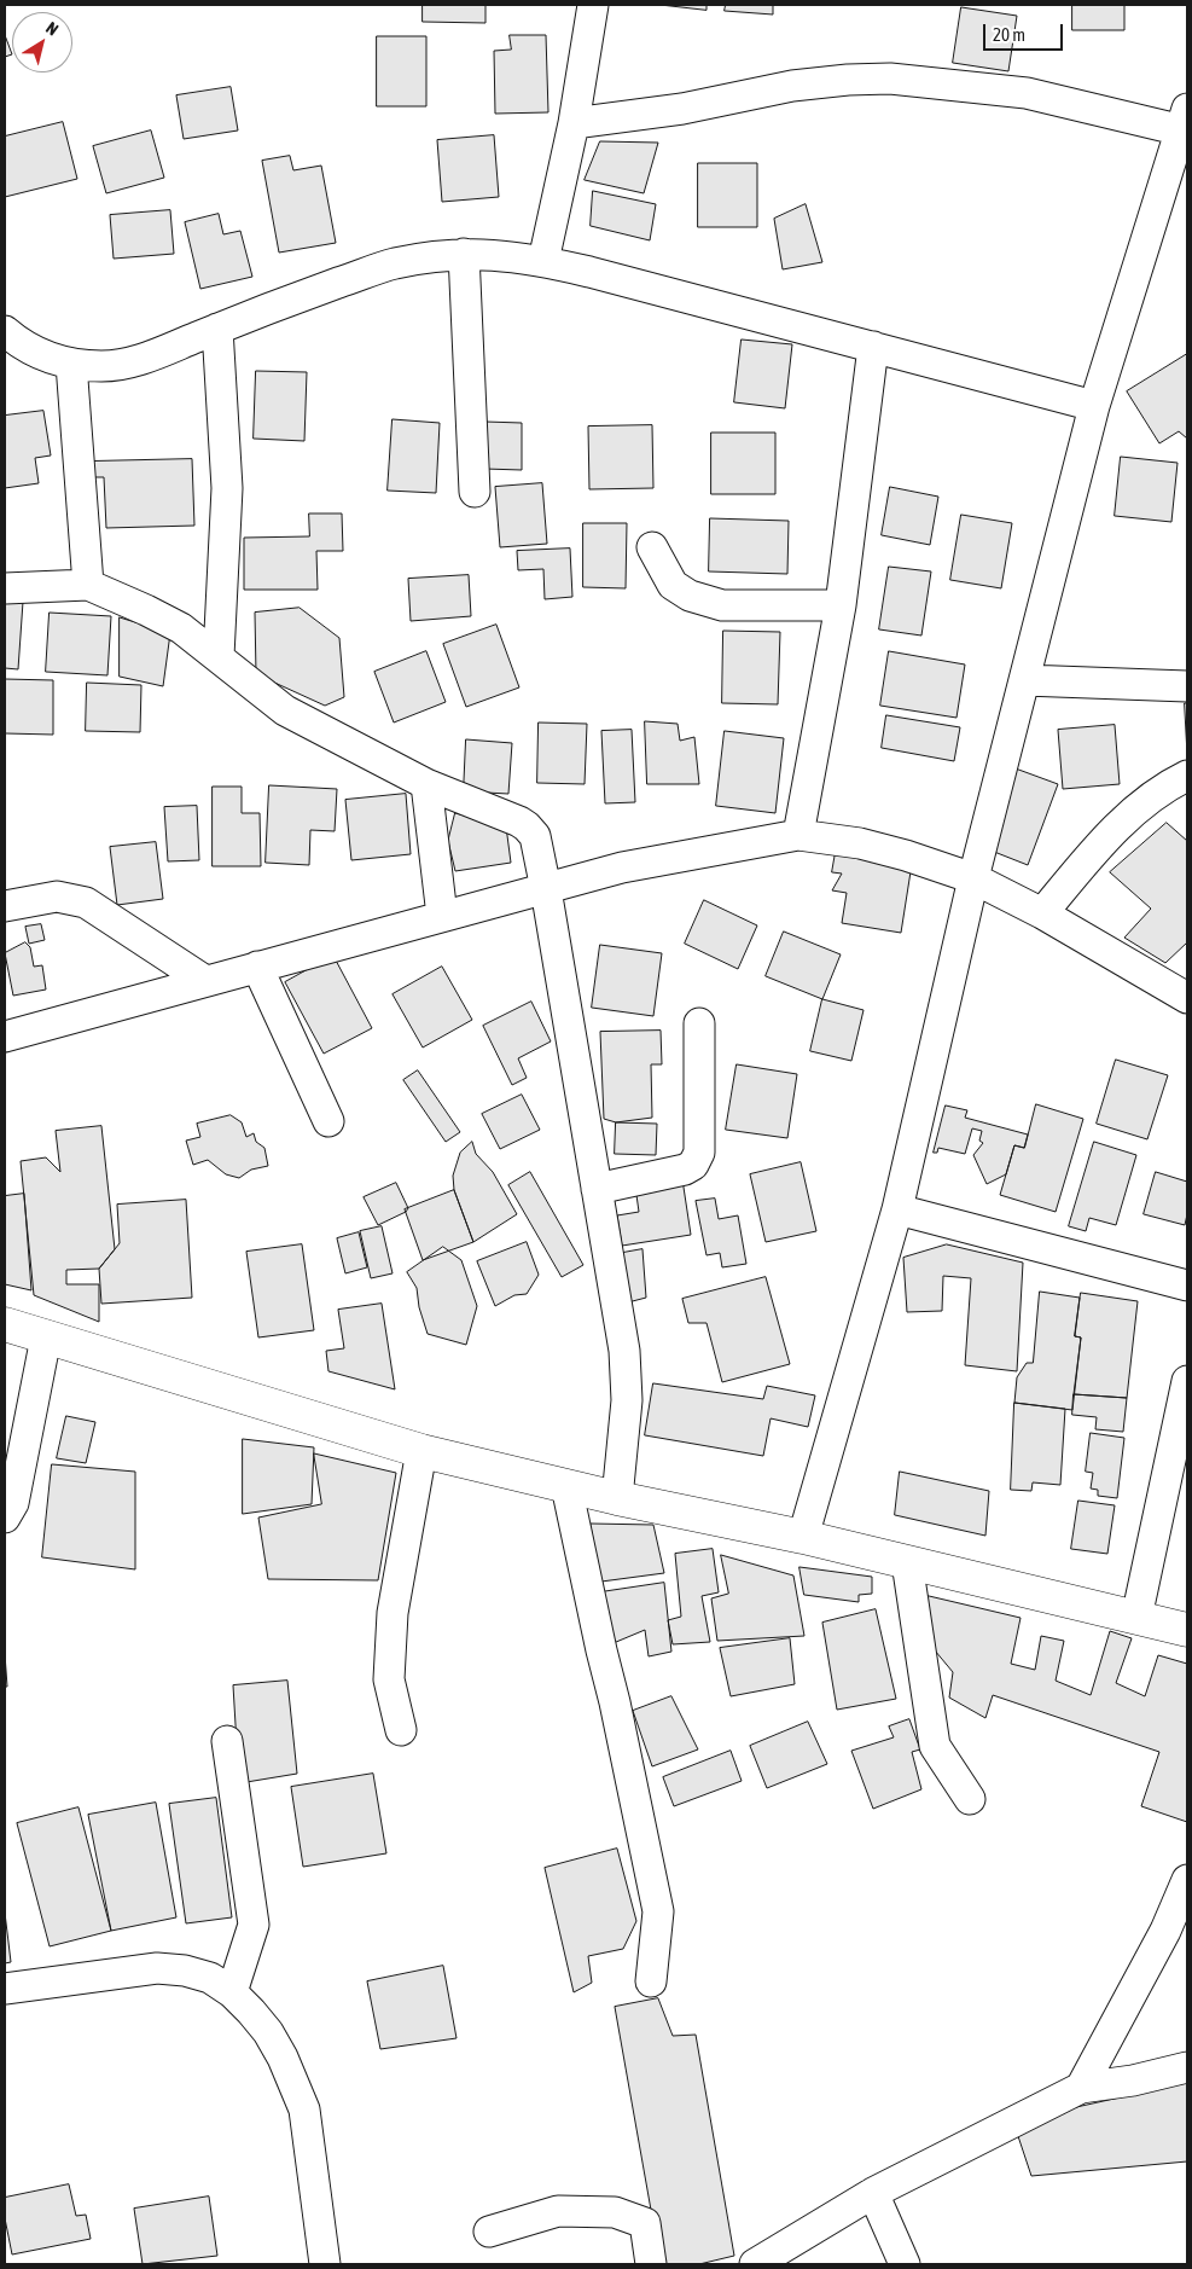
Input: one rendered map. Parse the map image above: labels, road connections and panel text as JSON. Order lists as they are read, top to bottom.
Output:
{
  "scale_bar": "20 m",
  "north": "top right"
}
